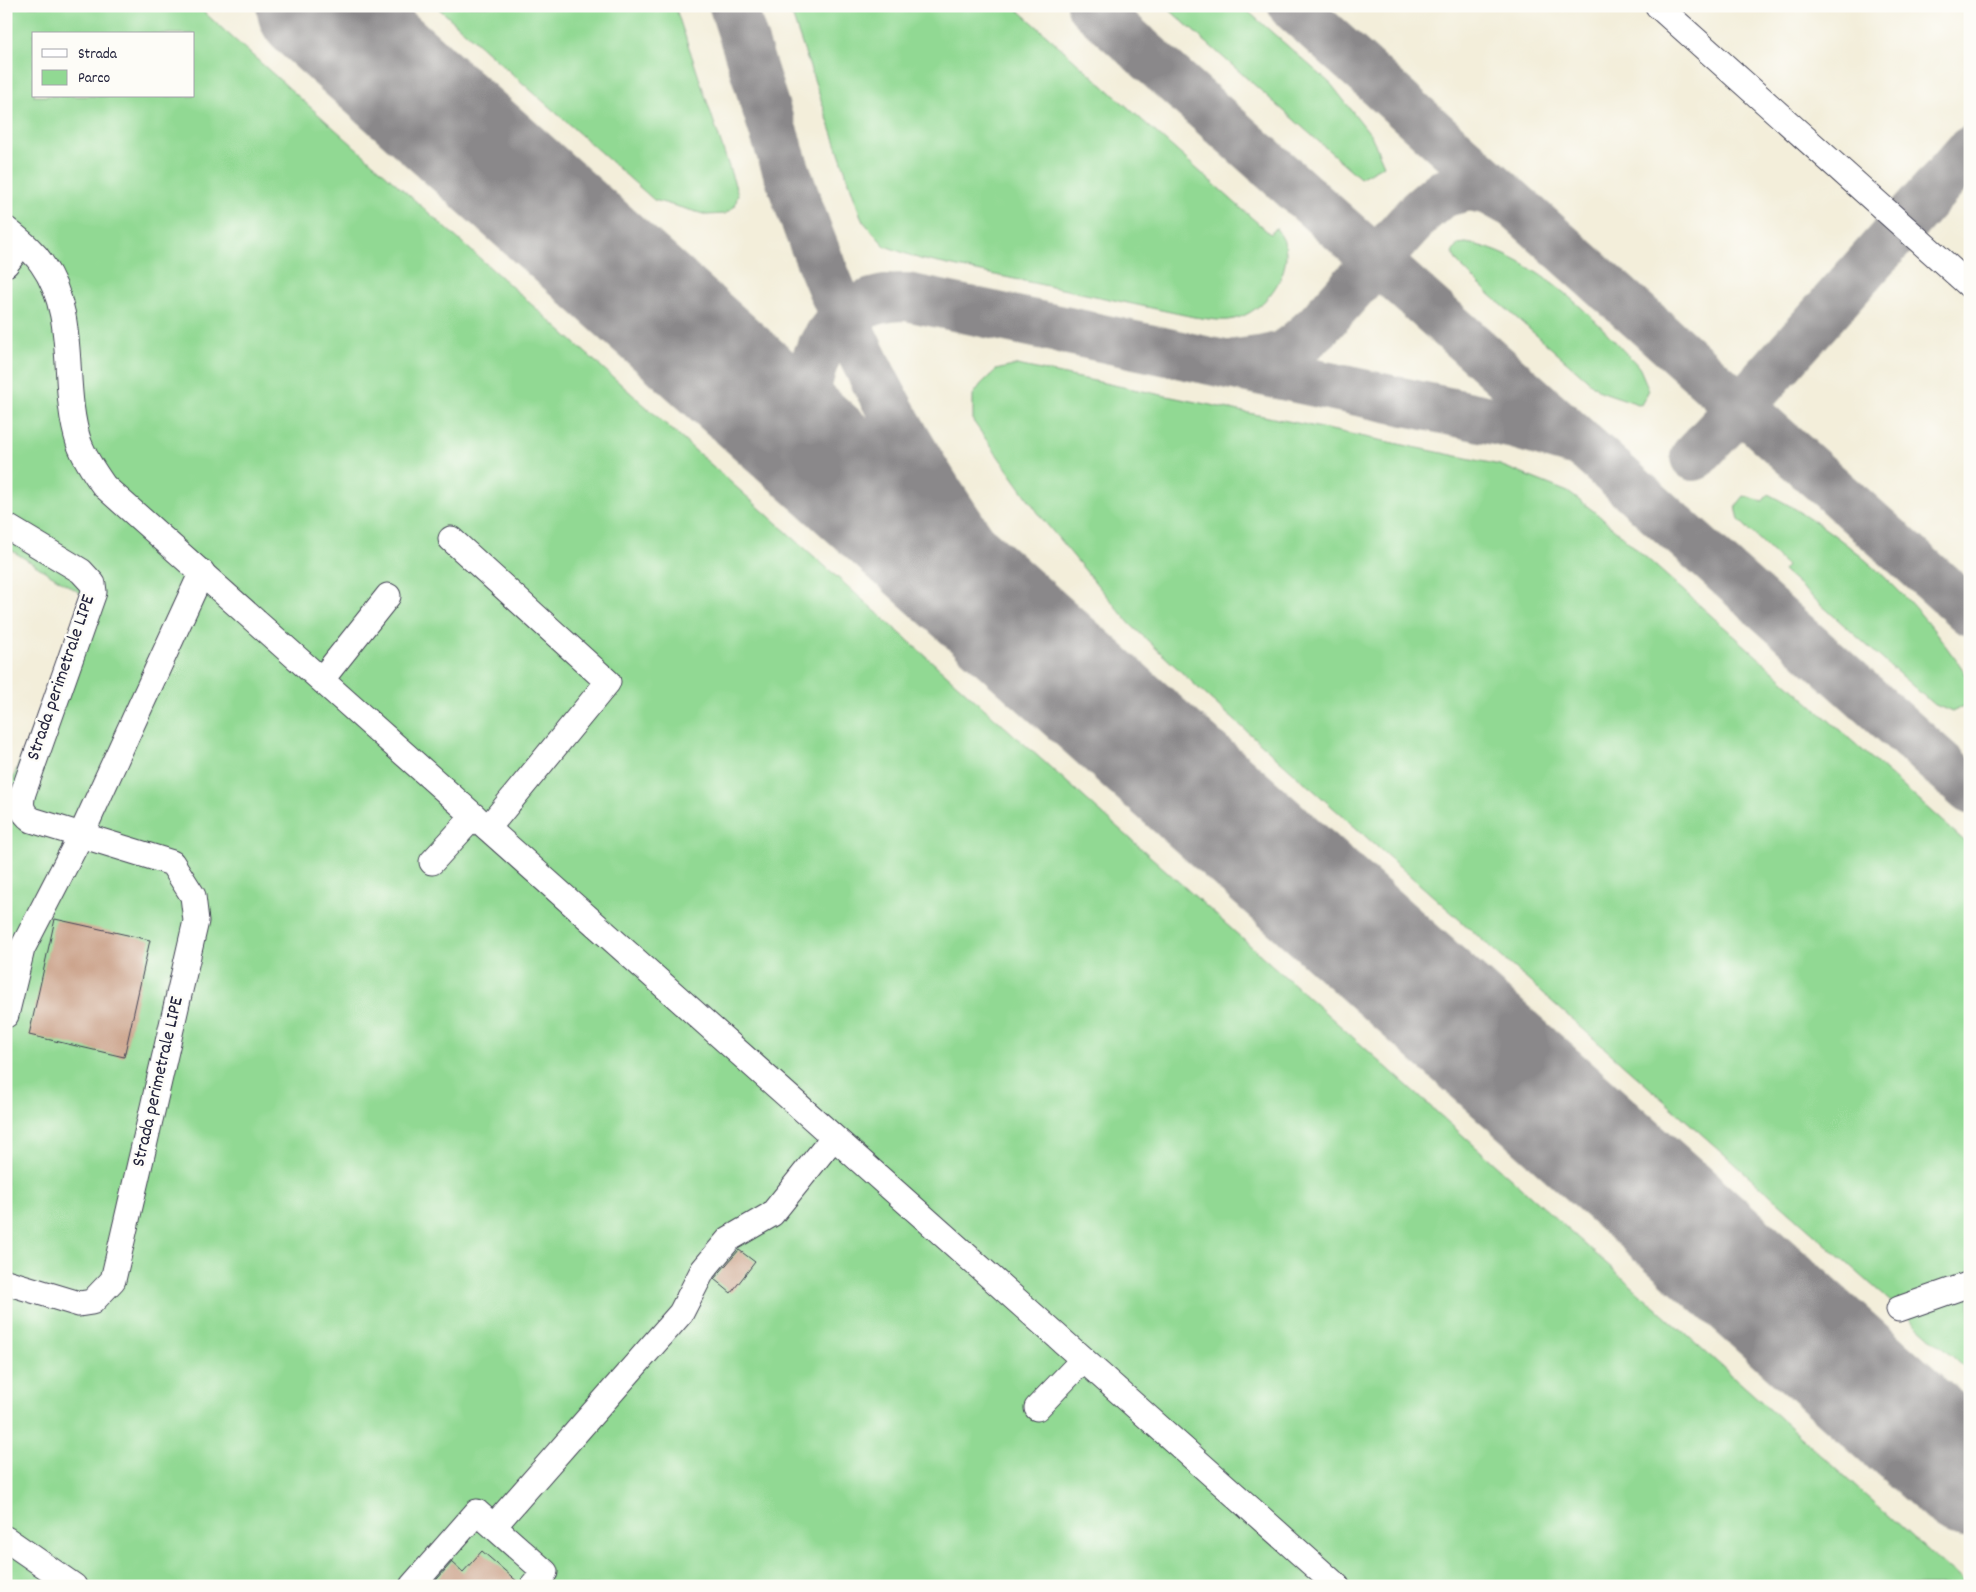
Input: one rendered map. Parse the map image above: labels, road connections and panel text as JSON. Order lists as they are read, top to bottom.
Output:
{
  "streets": {
    "lane": ["Strada perimetrale LIPE"]
  },
  "legend": ["Strada", "Parco"]
}
